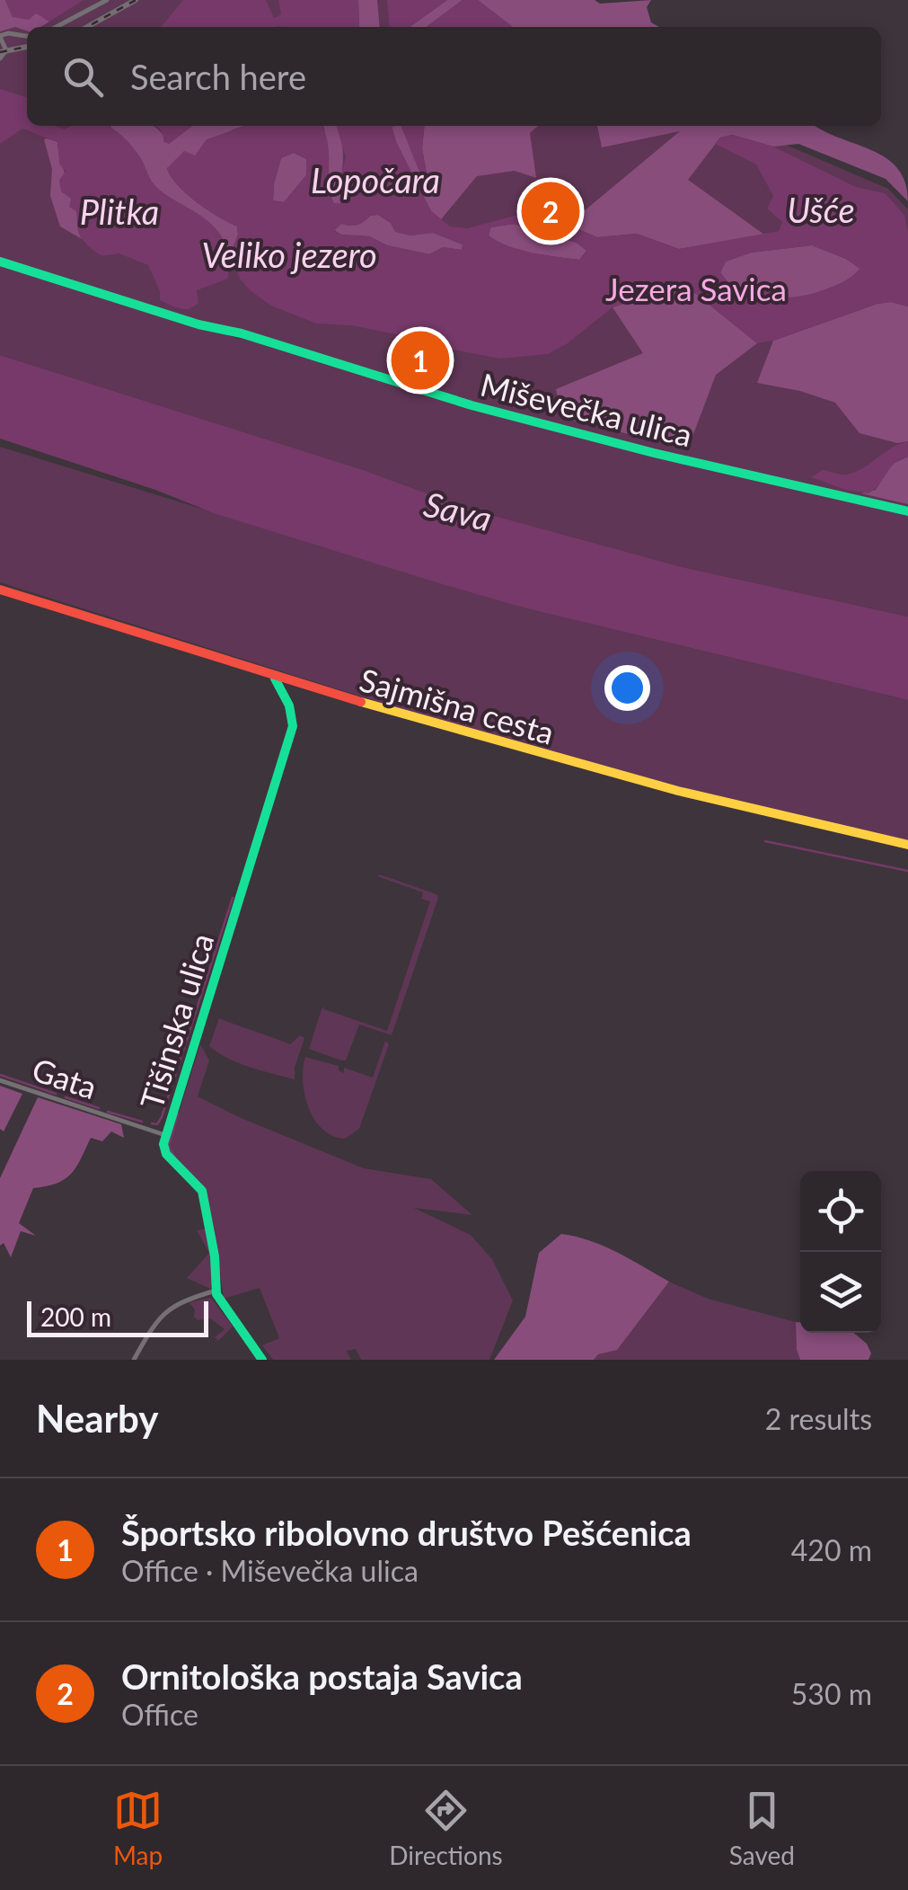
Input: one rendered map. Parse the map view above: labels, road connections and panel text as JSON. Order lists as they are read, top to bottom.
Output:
{
  "streets": {
    "street": [
      "Miševečka ulica",
      "Sajmišna cesta",
      "Tišinska ulica",
      "Gata"
    ]
  },
  "crossings": [
    ["Sajmišna cesta", "Tišinska ulica"],
    ["Tišinska ulica", "Gata"]
  ],
  "water": [
    "Lopočara",
    "Ušće",
    "Plitka",
    "Veliko jezero",
    "Sava"
  ],
  "parks": ["Jezera Savica"],
  "scale_bar": "200 m",
  "page": {
    "search": "Search here",
    "pins": ["2", "1"],
    "scale": "200 m",
    "heading": ["Nearby", "2 results"],
    "list": [
      {
        "mark": "1",
        "name": "Športsko ribolovno društvo Pešćenica",
        "note": "Office · Miševečka ulica",
        "value": "420 m"
      },
      {
        "mark": "2",
        "name": "Ornitološka postaja Savica",
        "note": "Office",
        "value": "530 m"
      }
    ],
    "nav": ["Map", "Directions", "Saved"]
  }
}
